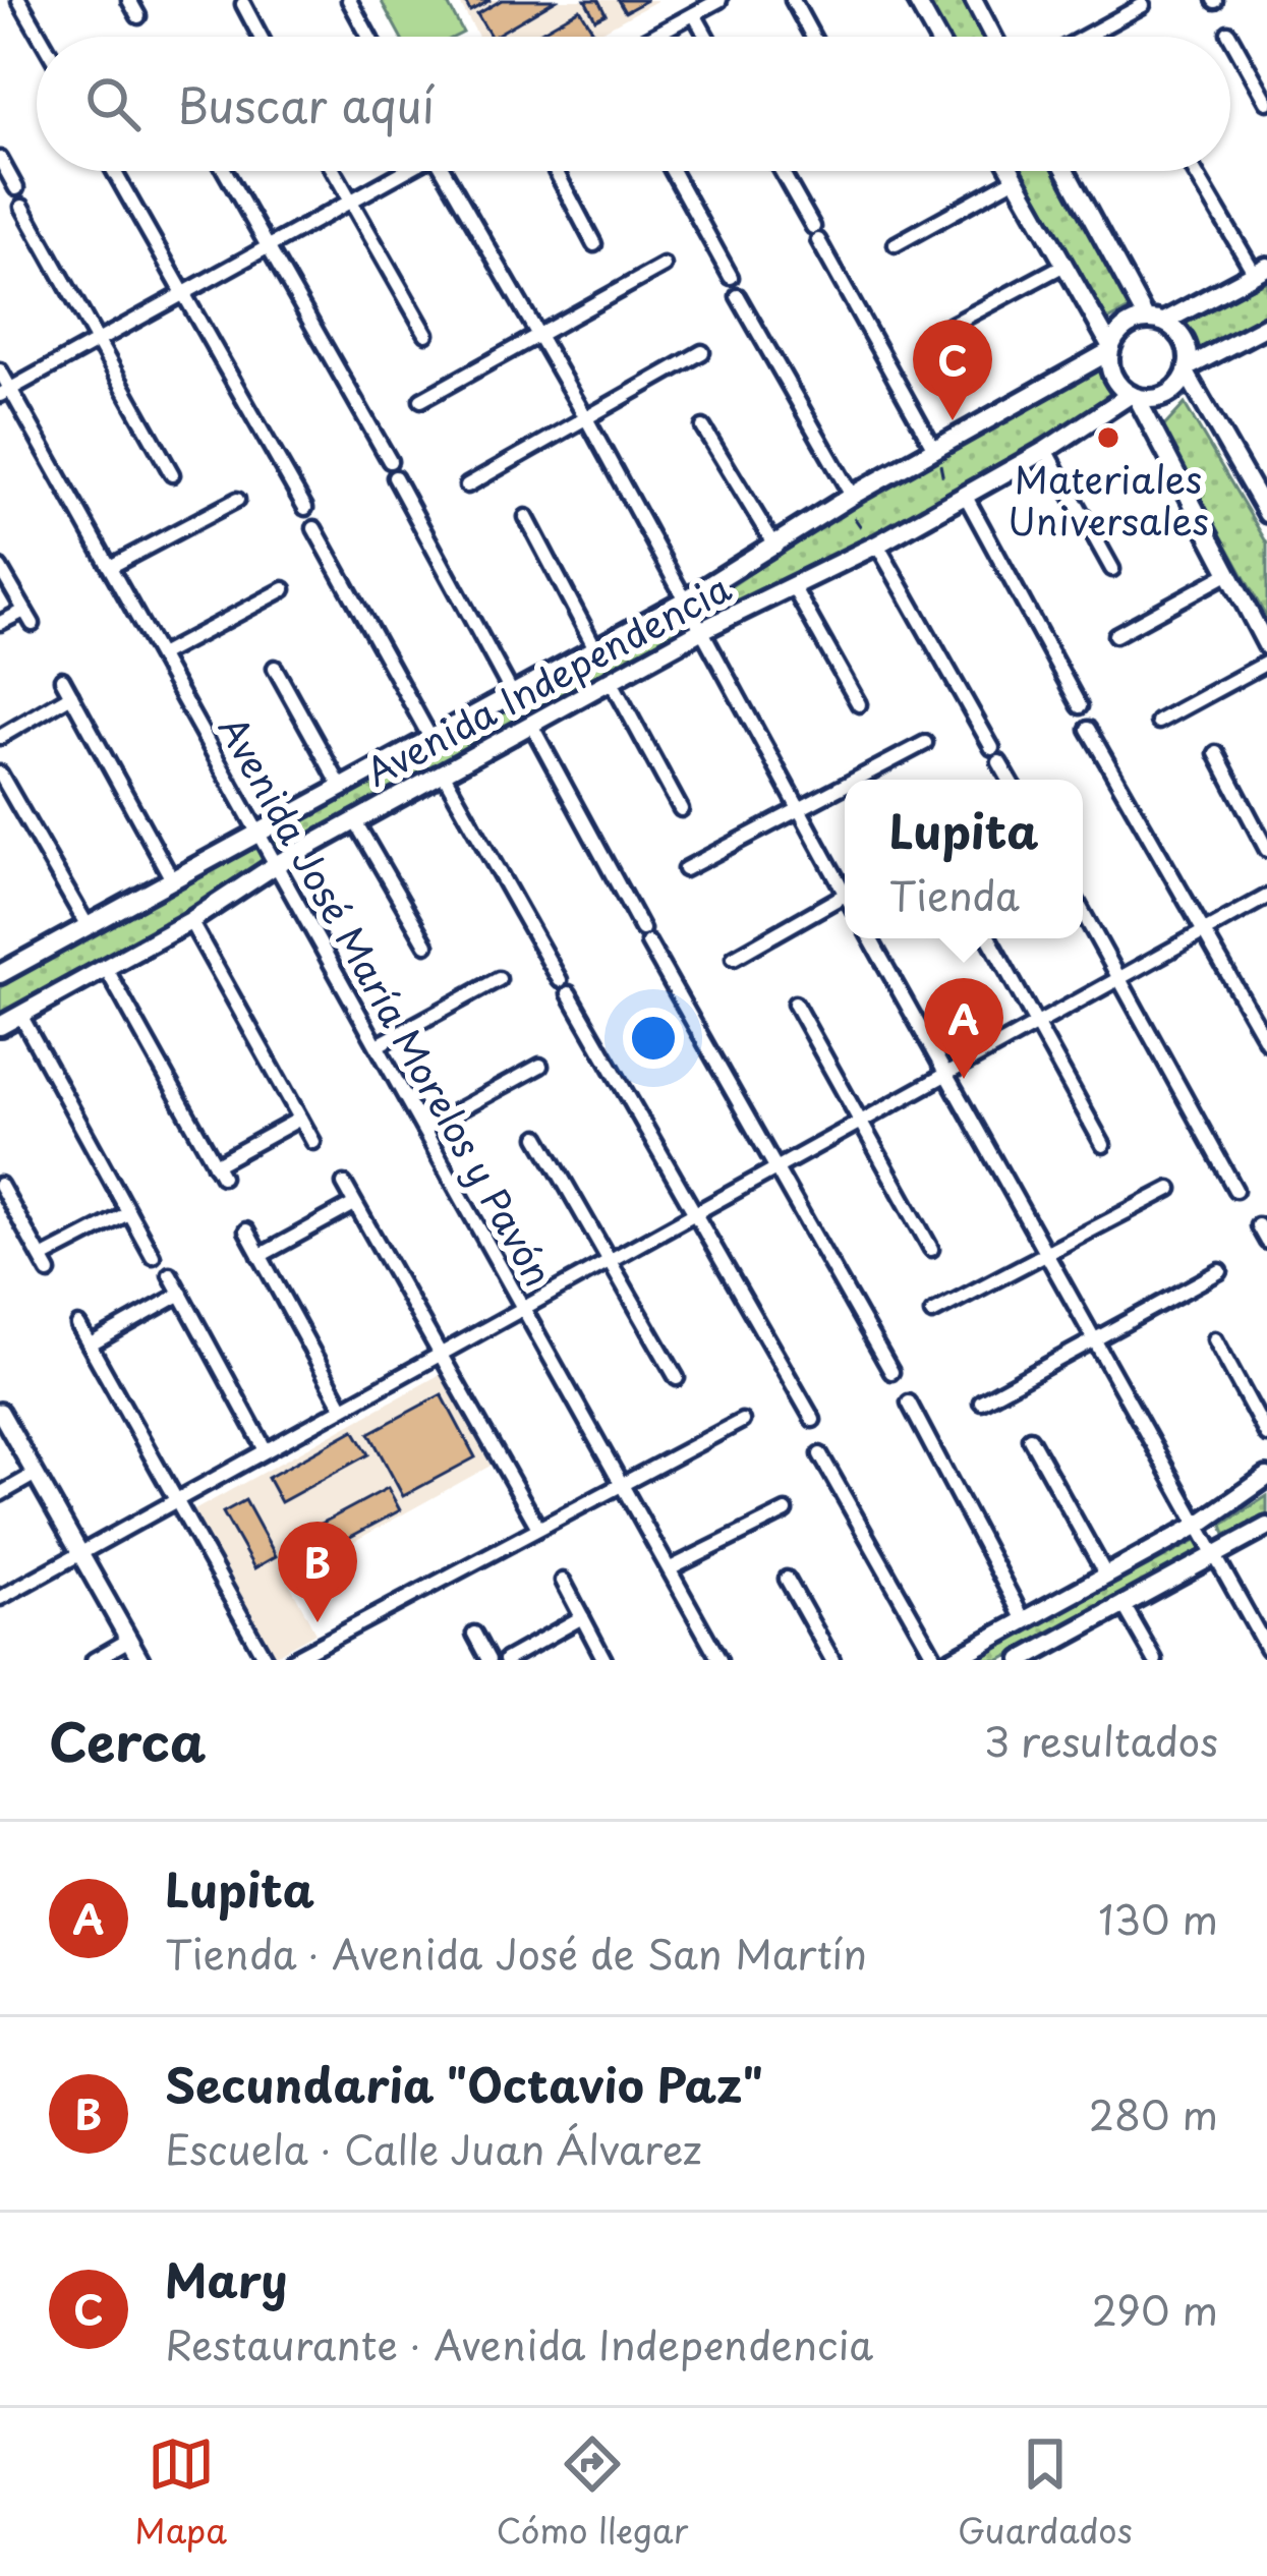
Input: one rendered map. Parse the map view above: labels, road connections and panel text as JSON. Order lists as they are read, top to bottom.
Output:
{
  "streets": {
    "main road": ["Avenida Independencia"],
    "street": ["Avenida José María Morelos y Pavón"]
  },
  "crossings": [
    ["Avenida Independencia", "Avenida José María Morelos y Pavón"]
  ],
  "places": ["Materiales Universales"],
  "page": {
    "search": "Buscar aquí",
    "pins": ["C", "A", "B"],
    "popup": ["Lupita", "Tienda"],
    "heading": ["Cerca", "3 resultados"],
    "list": [
      {
        "mark": "A",
        "name": "Lupita",
        "note": "Tienda · Avenida José de San Martín",
        "value": "130 m"
      },
      {
        "mark": "B",
        "name": "Secundaria \"Octavio Paz\"",
        "note": "Escuela · Calle Juan Álvarez",
        "value": "280 m"
      },
      {
        "mark": "C",
        "name": "Mary",
        "note": "Restaurante · Avenida Independencia",
        "value": "290 m"
      }
    ],
    "nav": ["Mapa", "Cómo llegar", "Guardados"]
  }
}
